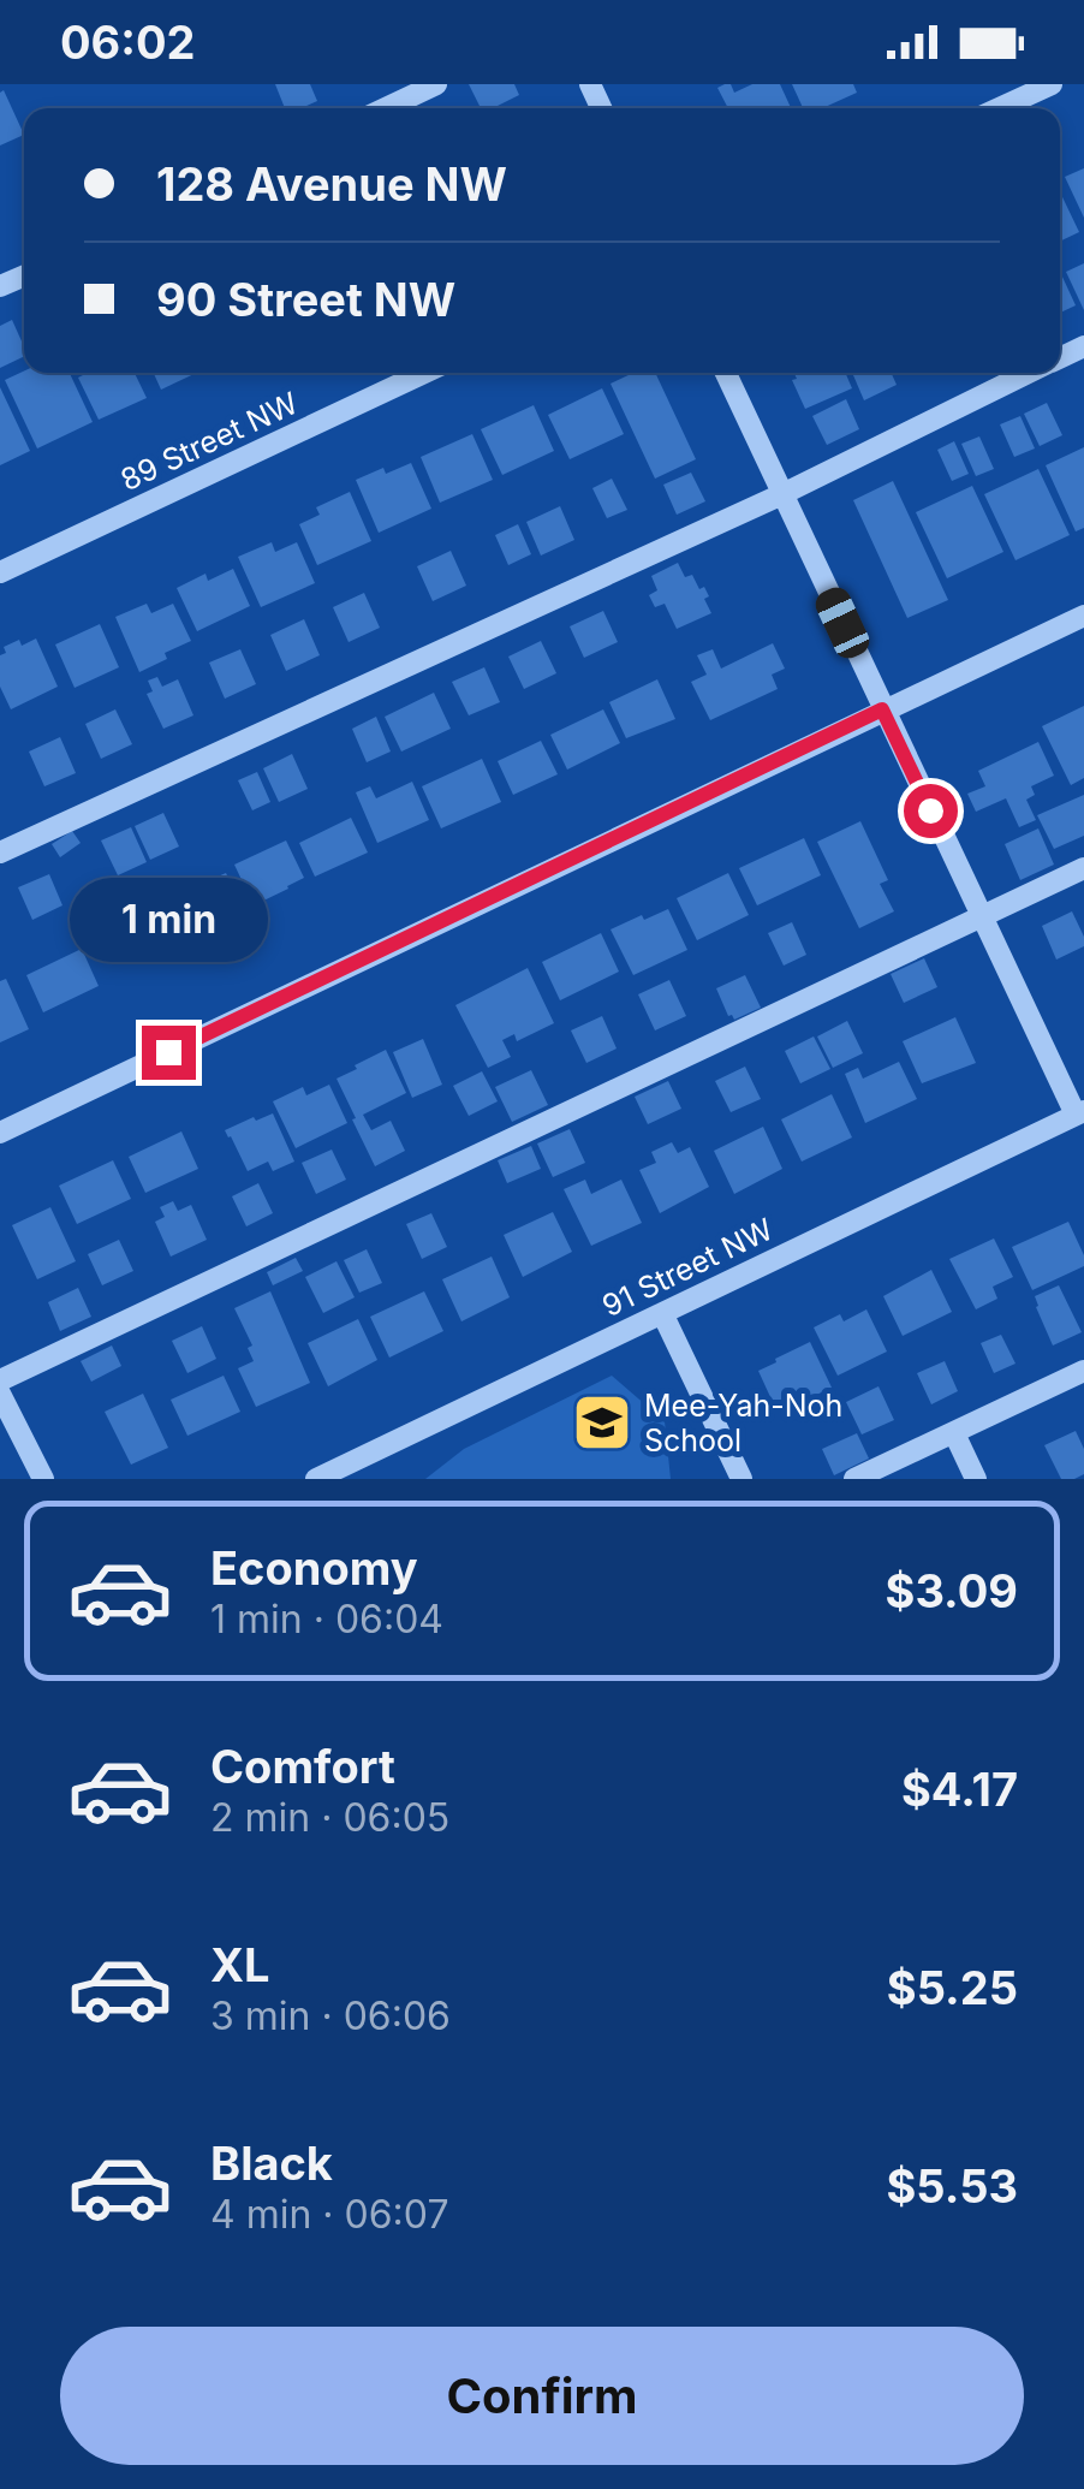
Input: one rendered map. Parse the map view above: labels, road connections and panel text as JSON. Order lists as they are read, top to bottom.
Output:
{
  "streets": {
    "street": ["89 Street NW", "91 Street NW"]
  },
  "places": {
    "school or university": ["Mee-Yah-Noh School"]
  },
  "page": {
    "status": "06:02",
    "banner": ["128 Avenue NW", "90 Street NW"],
    "bubble": "1 min",
    "list": [
      {
        "name": "Economy",
        "note": "1 min · 06:04",
        "value": "$3.09"
      },
      {
        "name": "Comfort",
        "note": "2 min · 06:05",
        "value": "$4.17"
      },
      {
        "name": "XL",
        "note": "3 min · 06:06",
        "value": "$5.25"
      },
      {
        "name": "Black",
        "note": "4 min · 06:07",
        "value": "$5.53"
      }
    ],
    "buttons": "Confirm"
  }
}
